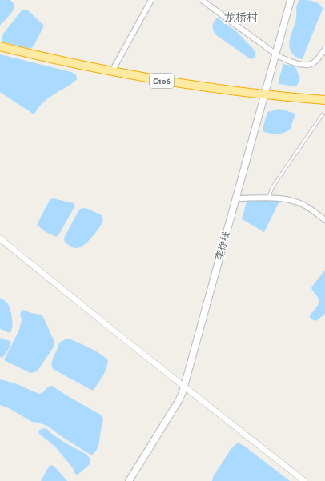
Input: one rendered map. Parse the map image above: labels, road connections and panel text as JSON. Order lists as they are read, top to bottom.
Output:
{
  "streets": {
    "highway": ["G106"],
    "main road": ["李徐线"]
  },
  "crossings": [
    ["G106", "李徐线"]
  ],
  "districts": ["龙桥村"]
}
